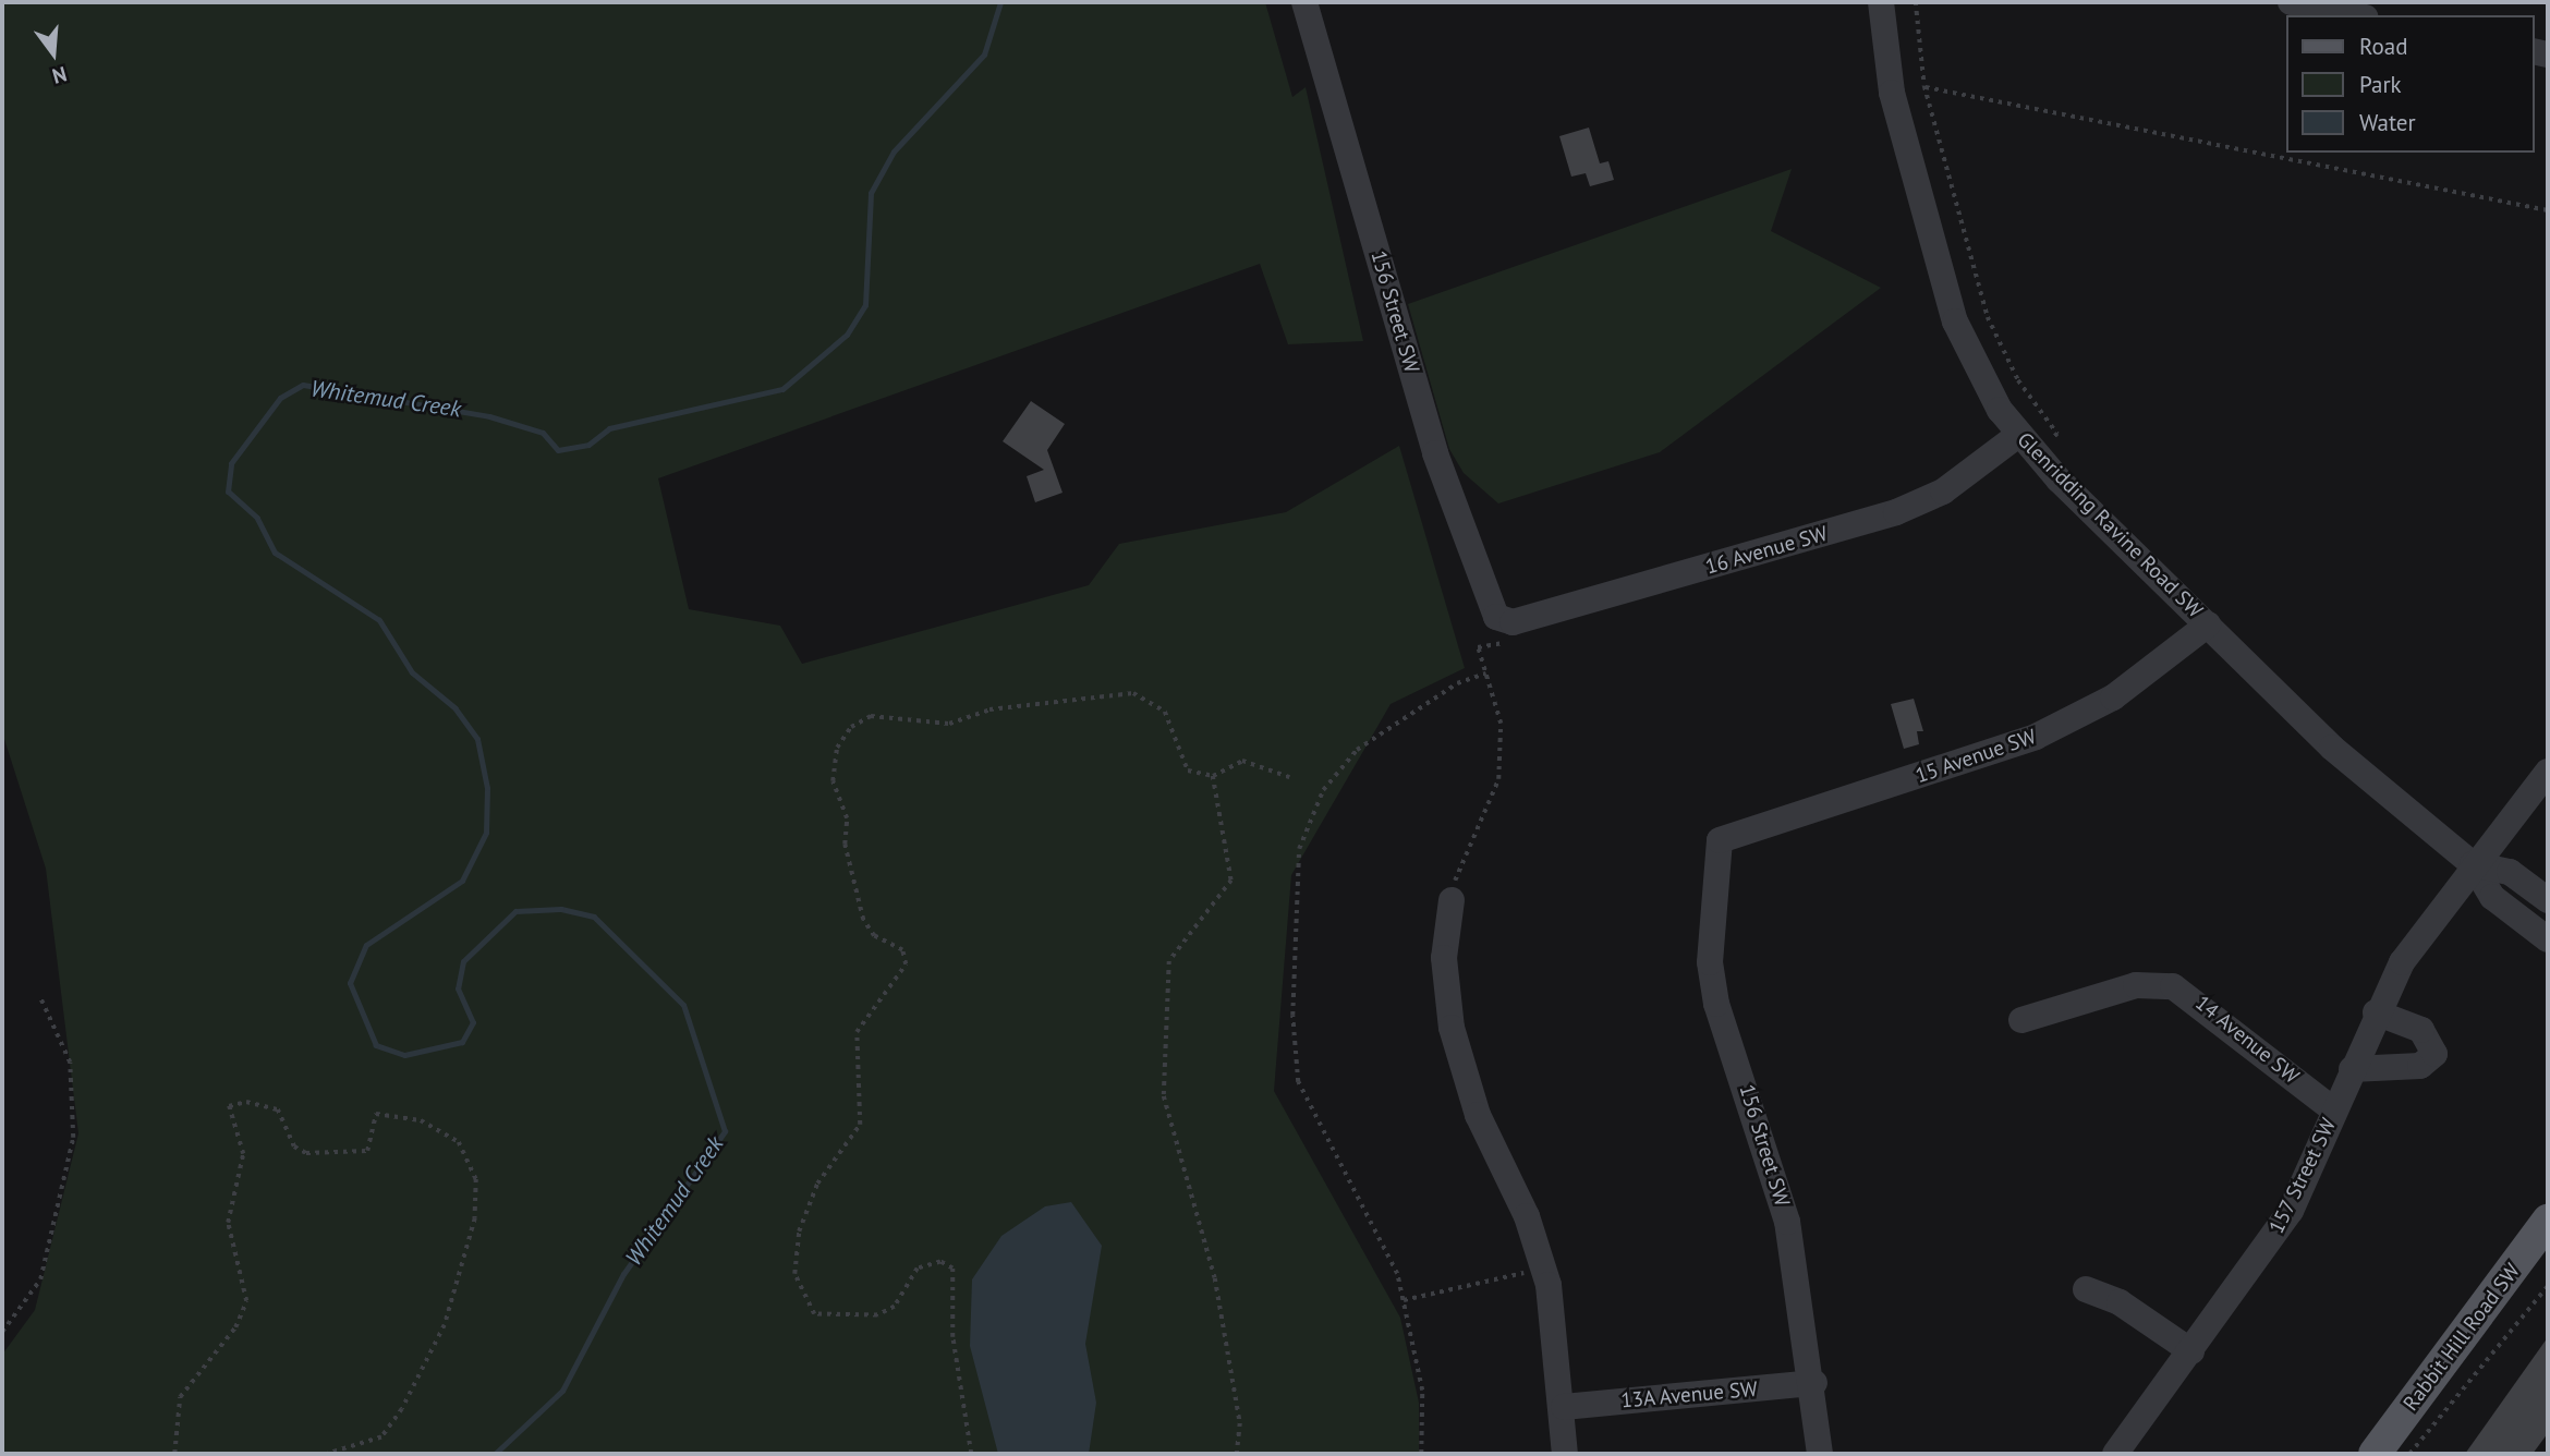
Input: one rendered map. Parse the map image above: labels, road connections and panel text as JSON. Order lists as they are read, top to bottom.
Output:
{
  "streets": {
    "main road": ["Rabbit Hill Road SW"],
    "street": [
      "156 Street SW",
      "Glenridding Ravine Road SW",
      "16 Avenue SW",
      "15 Avenue SW",
      "14 Avenue SW",
      "157 Street SW",
      "13A Avenue SW"
    ]
  },
  "crossings": [
    ["156 Street SW", "16 Avenue SW"],
    ["156 Street SW", "15 Avenue SW"],
    ["156 Street SW", "13A Avenue SW"],
    ["Glenridding Ravine Road SW", "16 Avenue SW"],
    ["Glenridding Ravine Road SW", "15 Avenue SW"],
    ["Glenridding Ravine Road SW", "157 Street SW"],
    ["14 Avenue SW", "157 Street SW"]
  ],
  "water": ["Whitemud Creek"],
  "legend": ["Road", "Park", "Water"],
  "north": "bottom"
}
